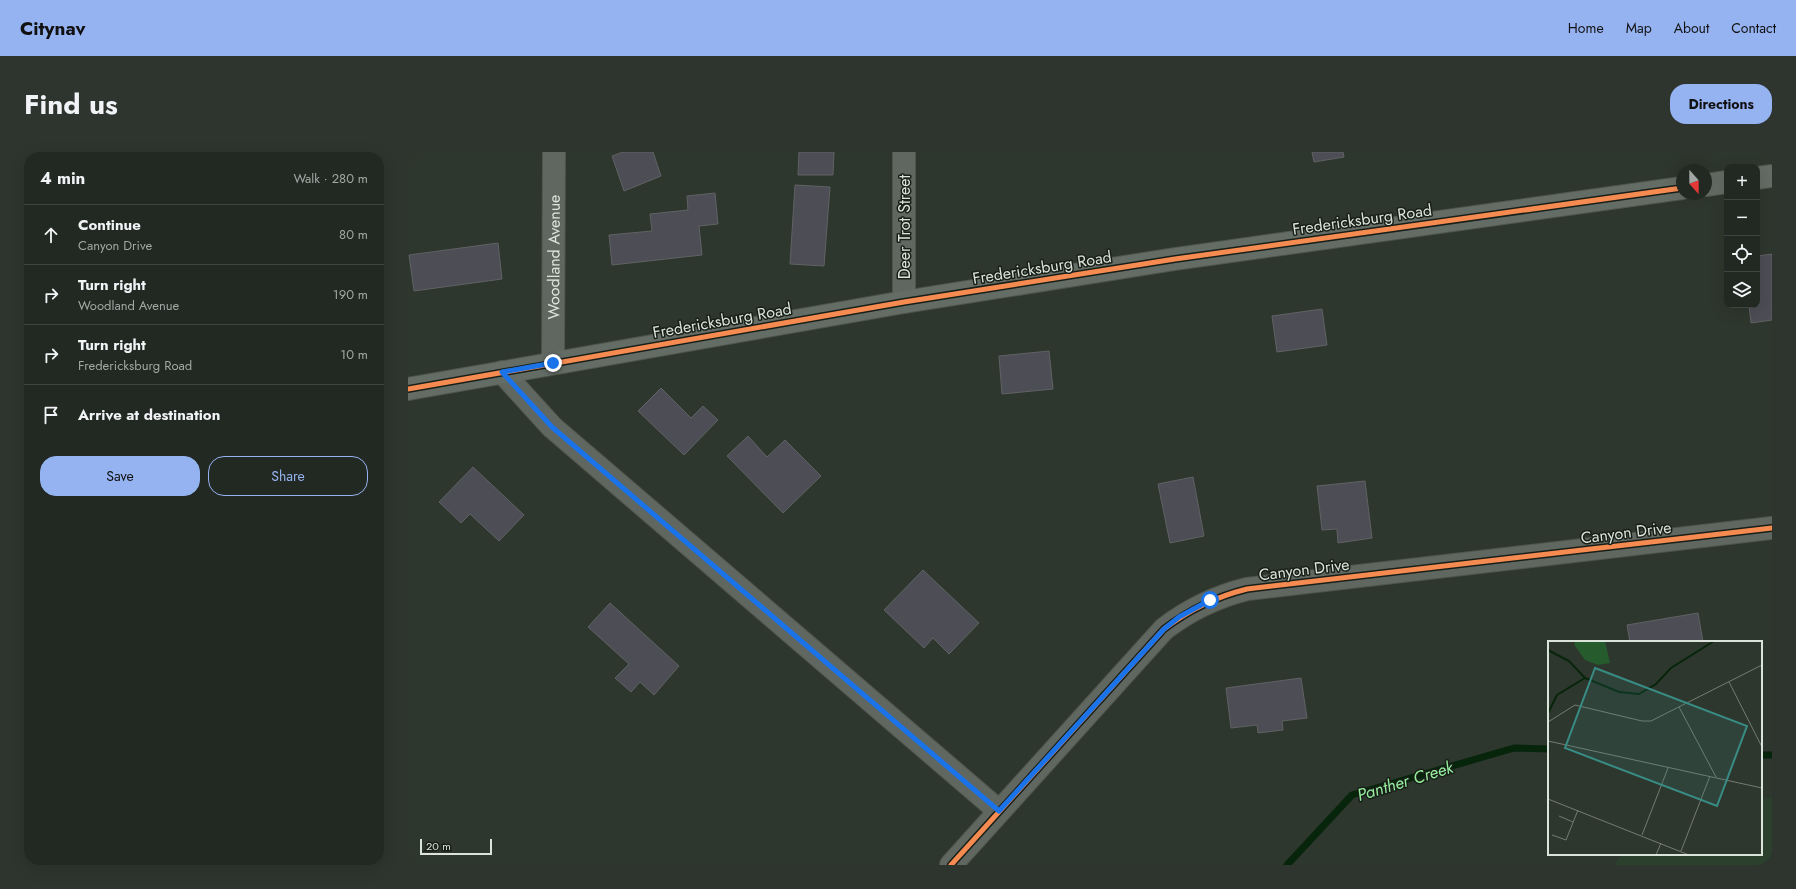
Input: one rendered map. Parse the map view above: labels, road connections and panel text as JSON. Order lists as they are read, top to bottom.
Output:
{
  "streets": {
    "street": [
      "Fredericksburg Road",
      "Deer Trot Street",
      "Woodland Avenue",
      "Canyon Drive"
    ]
  },
  "crossings": [
    ["Fredericksburg Road", "Deer Trot Street"],
    ["Fredericksburg Road", "Woodland Avenue"]
  ],
  "water": ["Panther Creek"],
  "scale_bar": "20 m",
  "north": "bottom",
  "page": {
    "header": "Citynav",
    "nav": [
      "Home",
      "Map",
      "About",
      "Contact"
    ],
    "title": "Find us",
    "buttons": [
      "Directions",
      ["Save", "Share"]
    ],
    "heading": ["4 min", "Walk · 280 m"],
    "map_buttons": ["+", "−"],
    "list": [
      ["Continue", "Canyon Drive", "80 m"],
      ["Turn right", "Woodland Avenue", "190 m"],
      ["Turn right", "Fredericksburg Road", "10 m"],
      "Arrive at destination"
    ],
    "scale": "20 m"
  }
}
